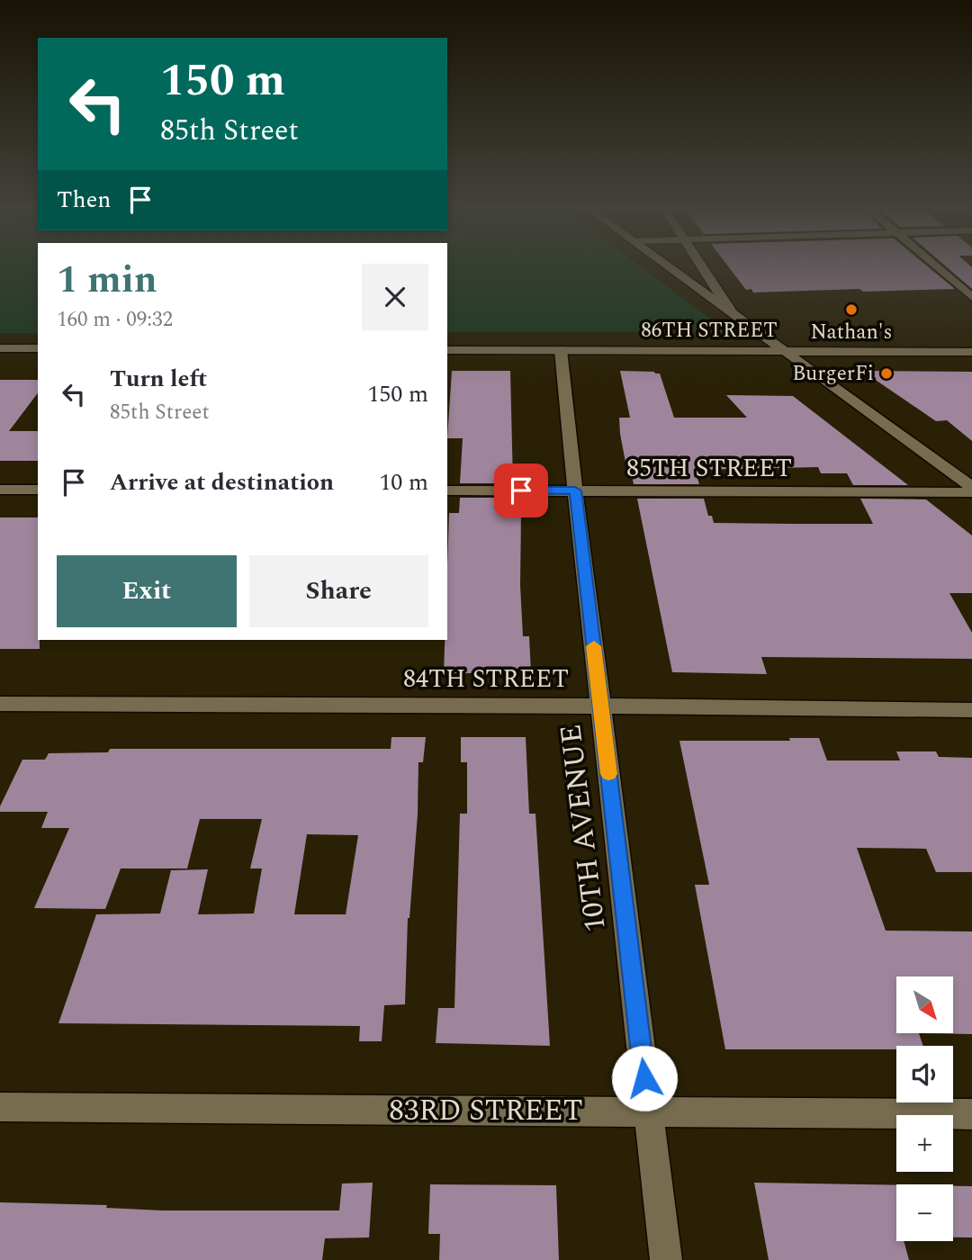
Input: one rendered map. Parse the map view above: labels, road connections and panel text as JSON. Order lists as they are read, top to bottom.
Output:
{
  "streets": {
    "street": [
      "86TH STREET",
      "85TH STREET",
      "84TH STREET",
      "10TH AVENUE",
      "83RD STREET"
    ]
  },
  "crossings": [
    ["86TH STREET", "10TH AVENUE"],
    ["85TH STREET", "10TH AVENUE"],
    ["84TH STREET", "10TH AVENUE"],
    ["10TH AVENUE", "83RD STREET"]
  ],
  "places": ["Nathan's", "BurgerFi"],
  "north": "bottom right",
  "page": {
    "turn": ["150 m", "85th Street"],
    "then": "Then",
    "heading": ["1 min", "160 m · 09:32"],
    "list": [
      {
        "name": "Turn left",
        "note": "85th Street",
        "value": "150 m"
      },
      {
        "name": "Arrive at destination",
        "value": "10 m"
      }
    ],
    "buttons": ["Exit", "Share"],
    "map_buttons": ["+", "−"]
  }
}
